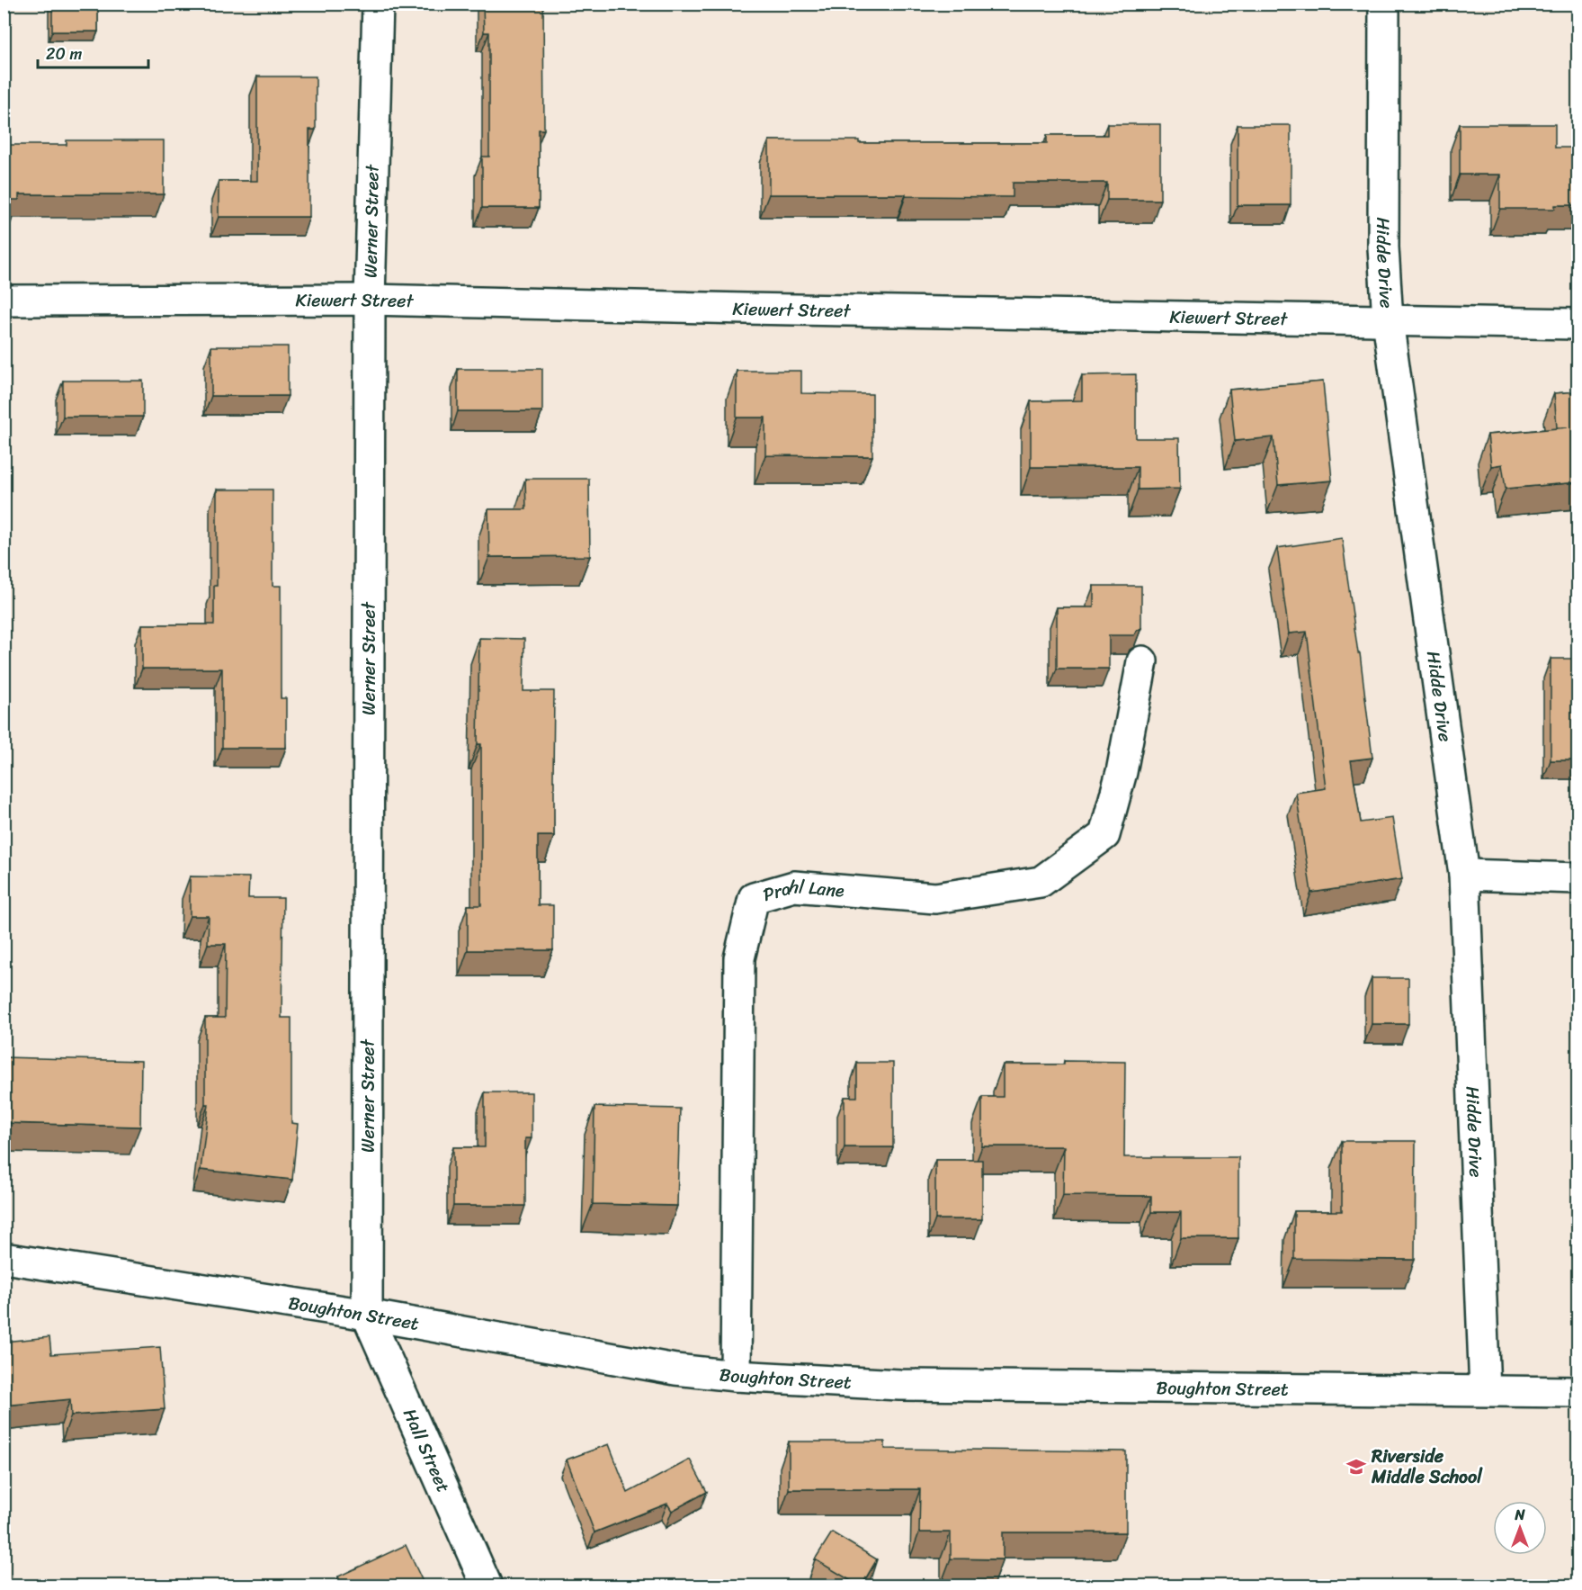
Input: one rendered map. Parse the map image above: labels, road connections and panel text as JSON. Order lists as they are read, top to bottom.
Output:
{
  "streets": {
    "street": [
      "Werner Street",
      "Hidde Drive",
      "Kiewert Street",
      "Prahl Lane",
      "Boughton Street",
      "Hall Street"
    ]
  },
  "crossings": [
    ["Werner Street", "Kiewert Street"],
    ["Werner Street", "Boughton Street"],
    ["Werner Street", "Hall Street"],
    ["Hidde Drive", "Kiewert Street"],
    ["Hidde Drive", "Boughton Street"],
    ["Prahl Lane", "Boughton Street"],
    ["Boughton Street", "Hall Street"]
  ],
  "places": {
    "school or university": ["Riverside Middle School"]
  },
  "scale_bar": "20 m",
  "north": "top"
}
